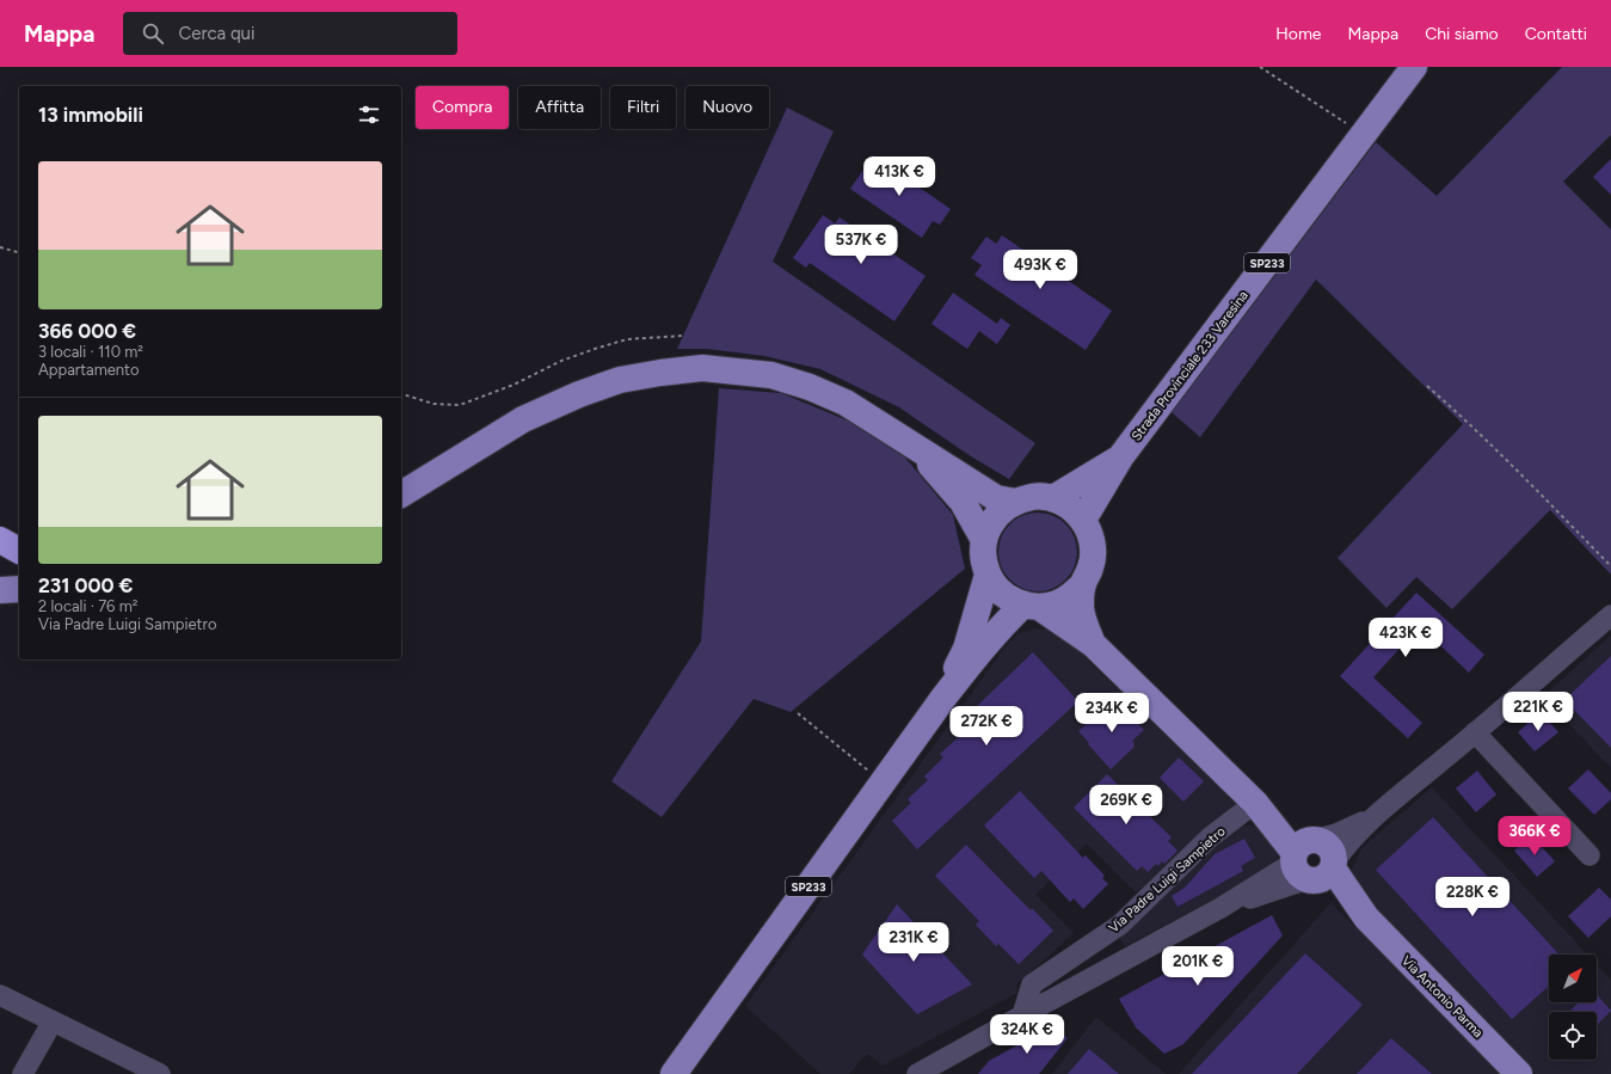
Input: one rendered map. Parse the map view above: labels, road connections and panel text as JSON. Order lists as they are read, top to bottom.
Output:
{
  "streets": {
    "main road": ["SP233", "Strada Provinciale 233 Varesina", "Via Antonio Parma"],
    "street": ["Via Padre Luigi Sampietro"]
  },
  "crossings": [
    ["SP233", "Strada Provinciale 233 Varesina"]
  ],
  "north": "top right",
  "page": {
    "header": "Mappa",
    "search": "Cerca qui",
    "nav": [
      "Home",
      "Mappa",
      "Chi siamo",
      "Contatti"
    ],
    "chip": [
      "Compra",
      "Affitta",
      "Filtri",
      "Nuovo"
    ],
    "heading": "13 immobili",
    "list": [
      {
        "name": "366 000 €",
        "note": "3 locali · 110 m² · Appartamento"
      },
      {
        "name": "231 000 €",
        "note": "2 locali · 76 m² · Via Padre Luigi Sampietro"
      }
    ],
    "price": [
      "413K €",
      "537K €",
      "493K €",
      "423K €",
      "221K €",
      "234K €",
      "272K €",
      "269K €",
      "366K €",
      "228K €",
      "231K €",
      "201K €",
      "324K €"
    ]
  }
}
